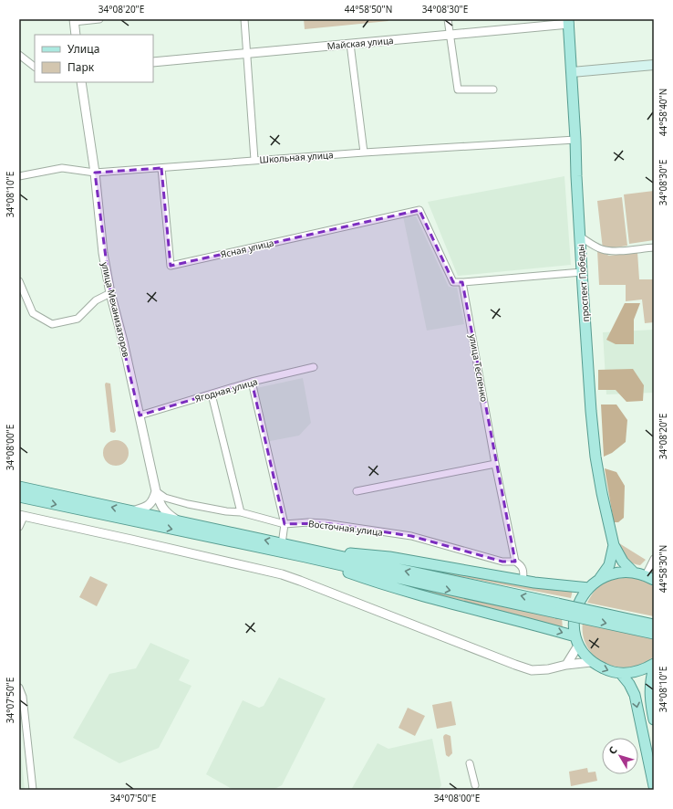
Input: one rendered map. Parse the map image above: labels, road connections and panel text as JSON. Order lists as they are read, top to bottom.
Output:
{
  "streets": {
    "main road": ["проспект Победы"],
    "street": [
      "Майская улица",
      "Школьная улица",
      "Ясная улица",
      "улица Механизаторов",
      "улица Тесленко",
      "Ягодная улица",
      "Восточная улица"
    ]
  },
  "crossings": [
    ["Майская улица", "проспект Победы"],
    ["Школьная улица", "Ясная улица"],
    ["Школьная улица", "проспект Победы"],
    ["Школьная улица", "улица Механизаторов"],
    ["Ясная улица", "улица Тесленко"],
    ["улица Механизаторов", "Ягодная улица"],
    ["улица Механизаторов", "Восточная улица"],
    ["улица Тесленко", "Восточная улица"]
  ],
  "legend": ["Улица", "Парк"],
  "north": "top left",
  "coordinates": [
    "34°08'20\"E",
    "44°58'50\"N",
    "34°08'30\"E",
    "44°58'40\"N",
    "34°08'10\"E",
    "34°08'00\"E",
    "44°58'30\"N",
    "34°07'50\"E"
  ]
}
